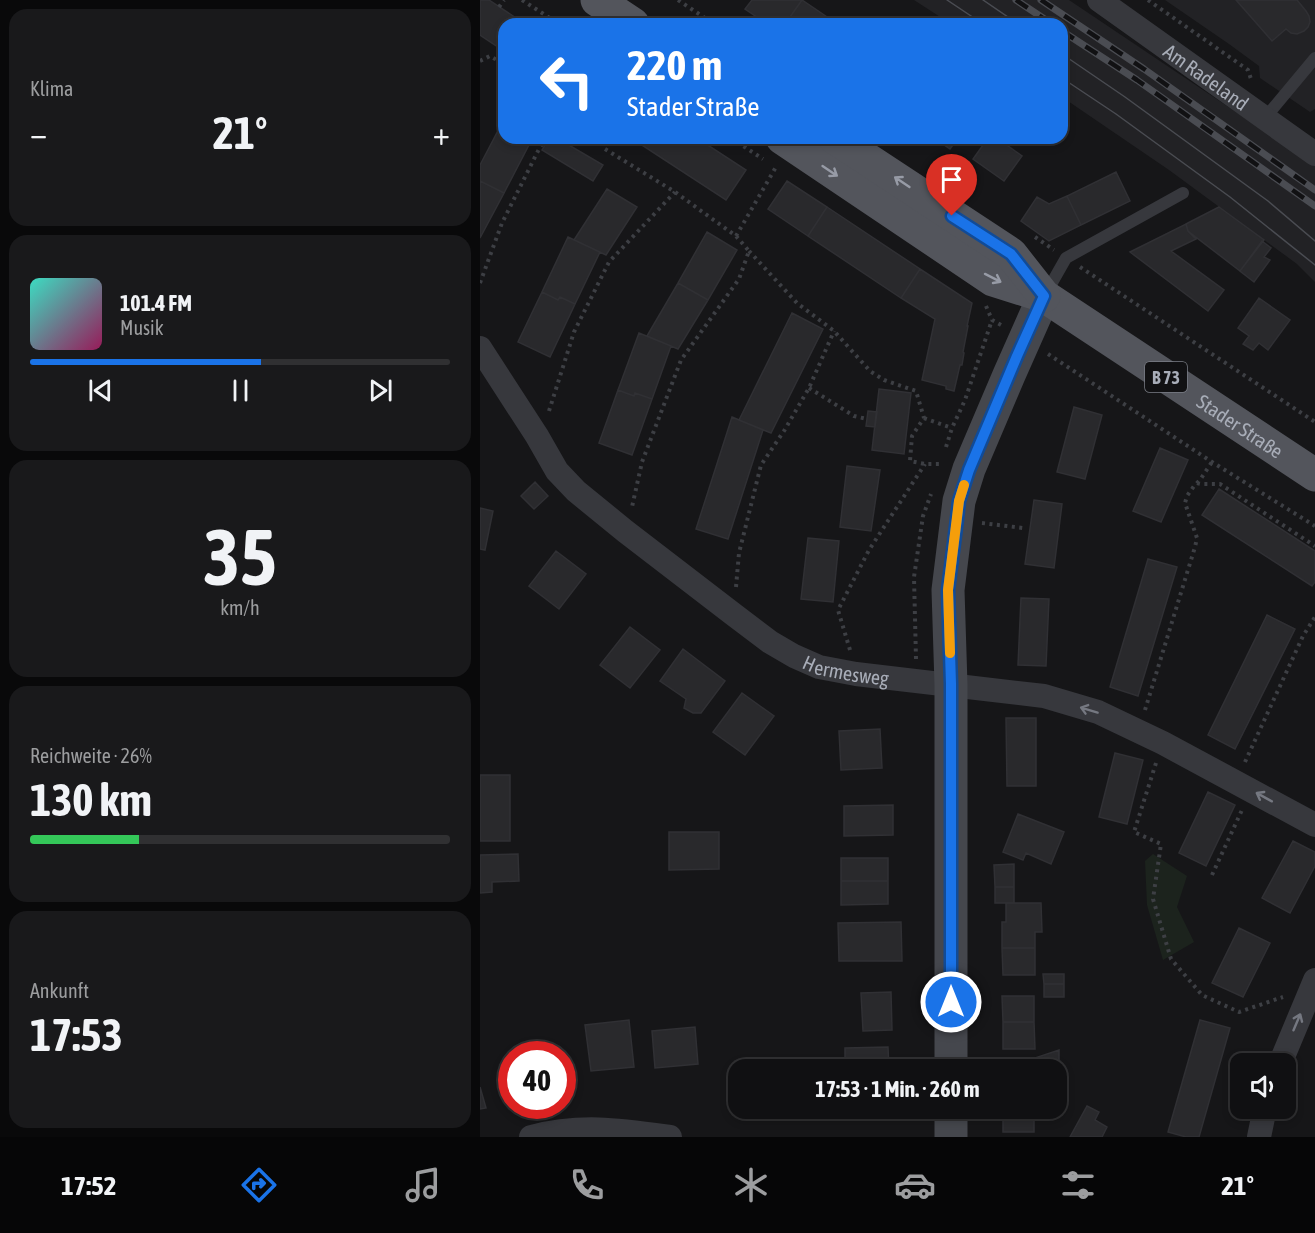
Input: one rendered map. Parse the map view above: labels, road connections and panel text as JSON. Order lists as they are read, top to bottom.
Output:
{
  "streets": {
    "main road": ["B 73", "Stader Straße"],
    "street": ["Am Radeland", "Hermesweg"]
  },
  "page": {
    "tile": [
      "Klima",
      ["35", "km/h"],
      ["Reichweite · 26%", "130 km"],
      ["Ankunft", "17:53"]
    ],
    "turn": ["220 m", "Stader Straße"],
    "heat": ["−", "21°", "+"],
    "song": ["101.4 FM", "Musik"],
    "limit": "40",
    "trip": "17:53 · 1 Min. · 260 m",
    "tabs": ["17:52", "21°"]
  }
}
